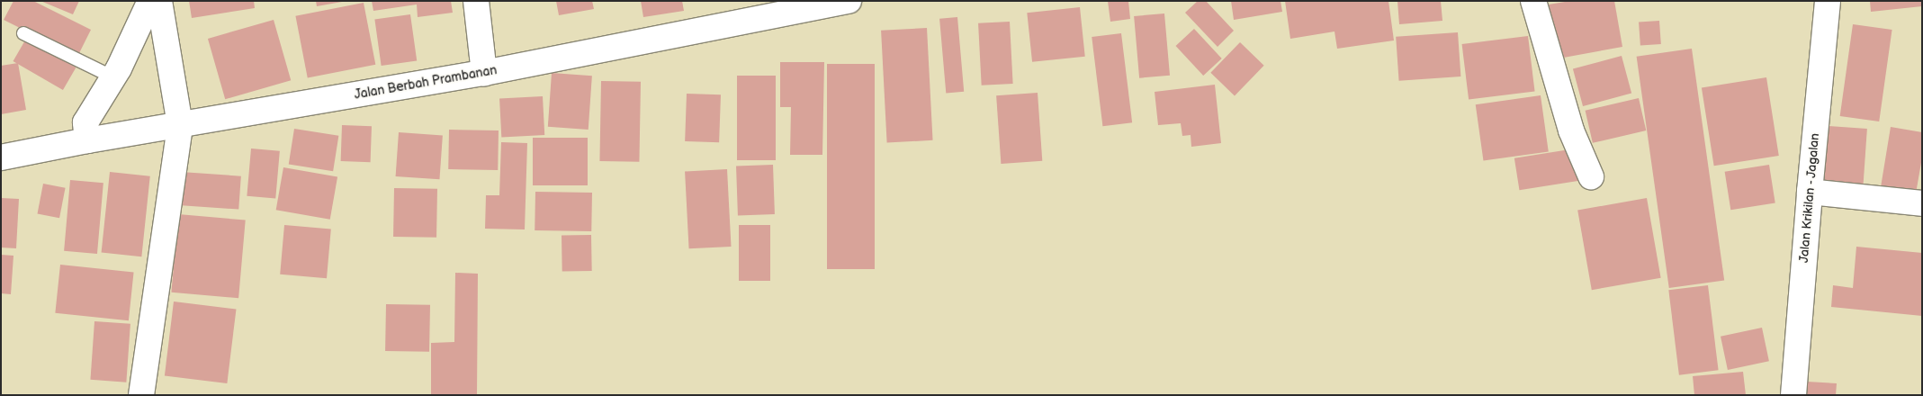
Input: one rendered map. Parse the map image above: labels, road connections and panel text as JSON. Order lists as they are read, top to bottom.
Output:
{
  "streets": {
    "main road": ["Jalan Berbah Prambanan", "Jalan Krikilan - Jagalan"]
  }
}
